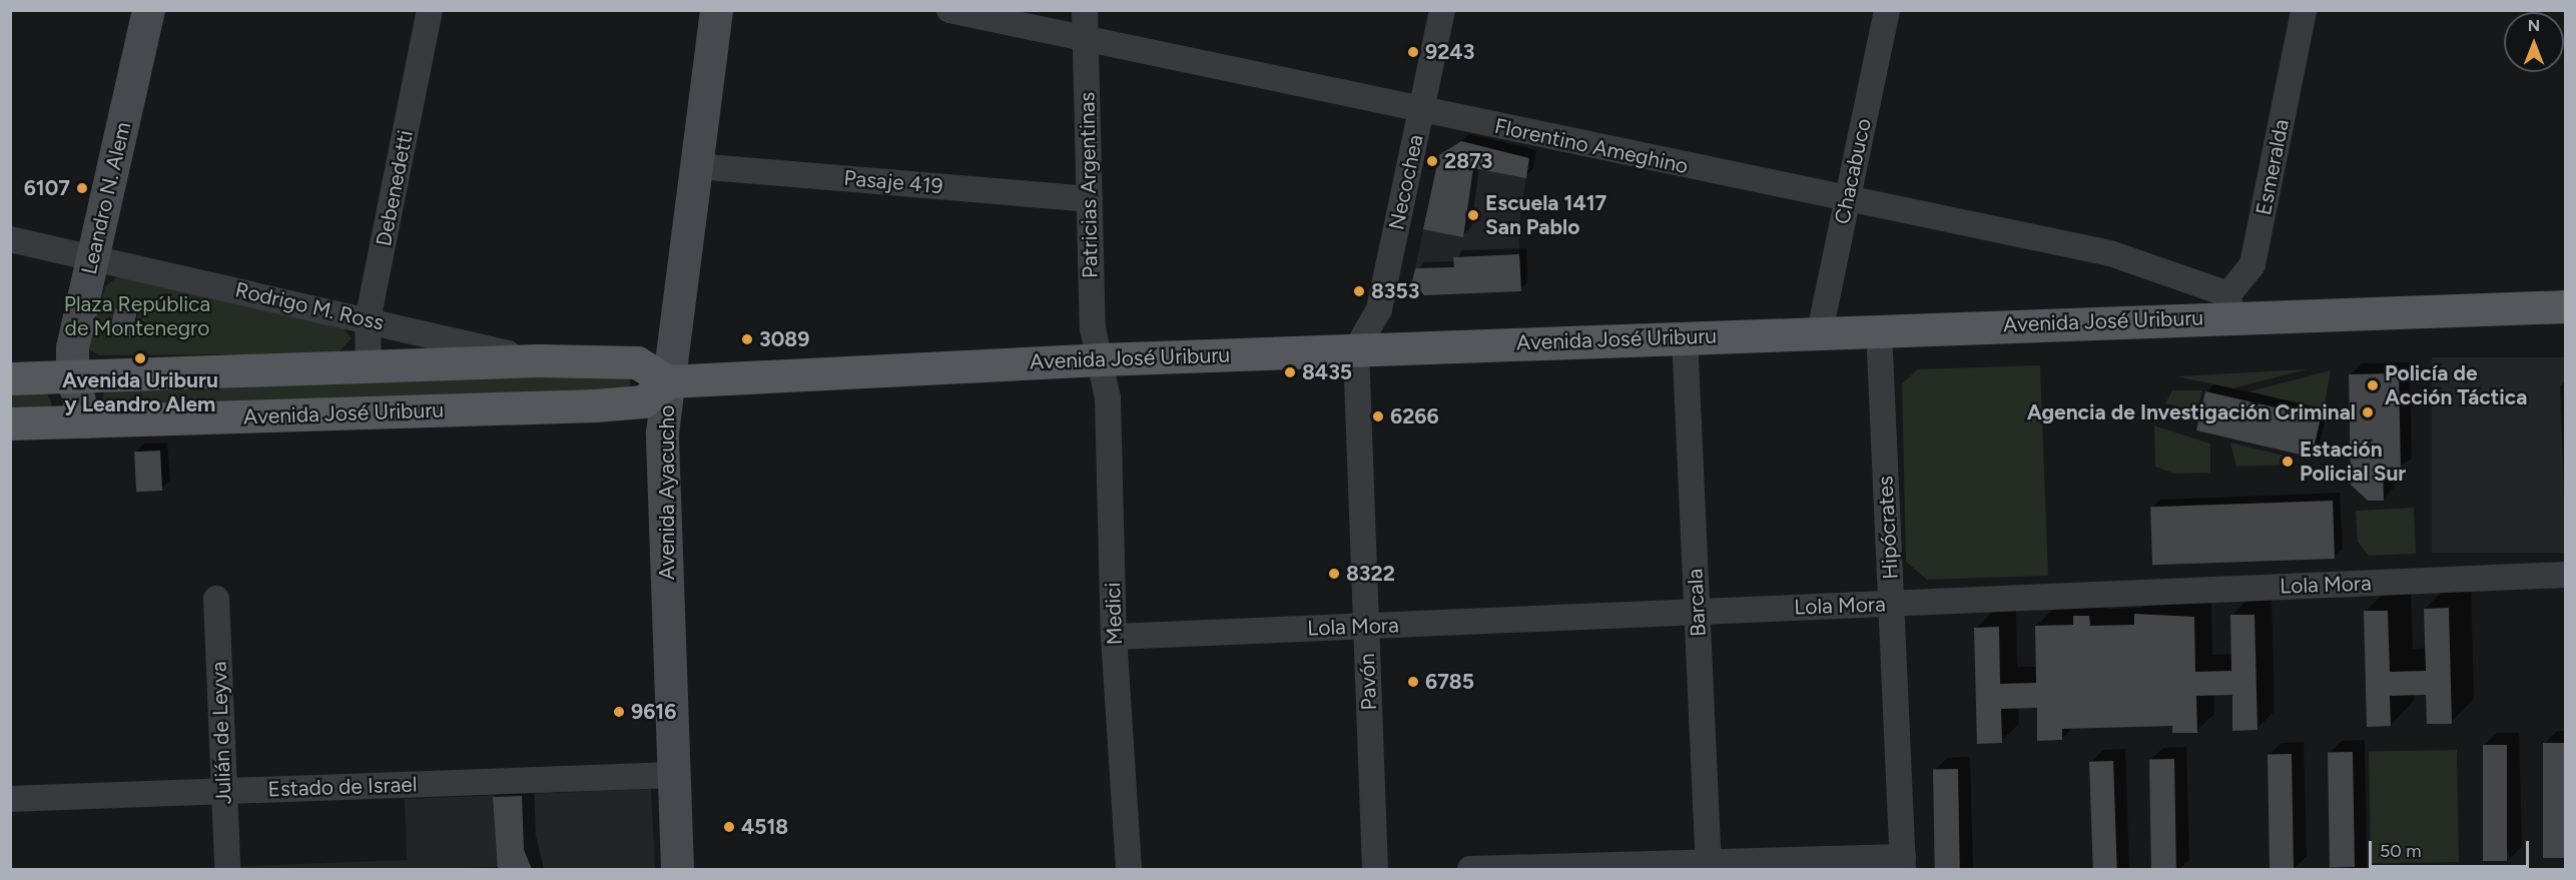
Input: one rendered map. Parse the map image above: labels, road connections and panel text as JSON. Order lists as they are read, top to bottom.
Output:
{
  "streets": {
    "main road": ["Leandro N. Alem", "Avenida José Uriburu", "Avenida Ayacucho"],
    "street": [
      "Florentino Ameghino",
      "Esmeralda",
      "Chacabuco",
      "Pasaje 419",
      "Necochea",
      "Patricias Argentinas",
      "Debenedetti",
      "Rodrigo M. Ross",
      "Hipócrates",
      "Lola Mora",
      "Barcala",
      "Medici",
      "Pavón",
      "Julián de Leyva",
      "Estado de Israel"
    ]
  },
  "crossings": [
    ["Florentino Ameghino", "Esmeralda"],
    ["Florentino Ameghino", "Chacabuco"],
    ["Florentino Ameghino", "Necochea"],
    ["Florentino Ameghino", "Patricias Argentinas"],
    ["Florentino Ameghino", "Avenida José Uriburu"],
    ["Esmeralda", "Avenida José Uriburu"],
    ["Chacabuco", "Avenida José Uriburu"],
    ["Pasaje 419", "Patricias Argentinas"],
    ["Pasaje 419", "Avenida Ayacucho"],
    ["Necochea", "Avenida José Uriburu"],
    ["Necochea", "Pavón"],
    ["Patricias Argentinas", "Avenida José Uriburu"],
    ["Patricias Argentinas", "Medici"],
    ["Debenedetti", "Rodrigo M. Ross"],
    ["Leandro N. Alem", "Rodrigo M. Ross"],
    ["Leandro N. Alem", "Avenida José Uriburu"],
    ["Avenida José Uriburu", "Avenida Ayacucho"],
    ["Avenida José Uriburu", "Hipócrates"],
    ["Avenida José Uriburu", "Barcala"],
    ["Avenida José Uriburu", "Medici"],
    ["Avenida José Uriburu", "Pavón"],
    ["Avenida Ayacucho", "Estado de Israel"],
    ["Hipócrates", "Lola Mora"],
    ["Lola Mora", "Barcala"],
    ["Lola Mora", "Medici"],
    ["Lola Mora", "Pavón"],
    ["Julián de Leyva", "Estado de Israel"]
  ],
  "parks": ["Plaza República de Montenegro"],
  "places": [
    "9243",
    "2873",
    "6107",
    "Escuela 1417 San Pablo",
    "8353",
    "3089",
    "Avenida Uriburu y Leandro Alem",
    "8435",
    "Policía de Acción Táctica",
    "Agencia de Investigación Criminal",
    "6266",
    "Estación Policial Sur",
    "8322",
    "6785",
    "9616",
    "4518"
  ],
  "scale_bar": "50 m",
  "north": "top"
}
